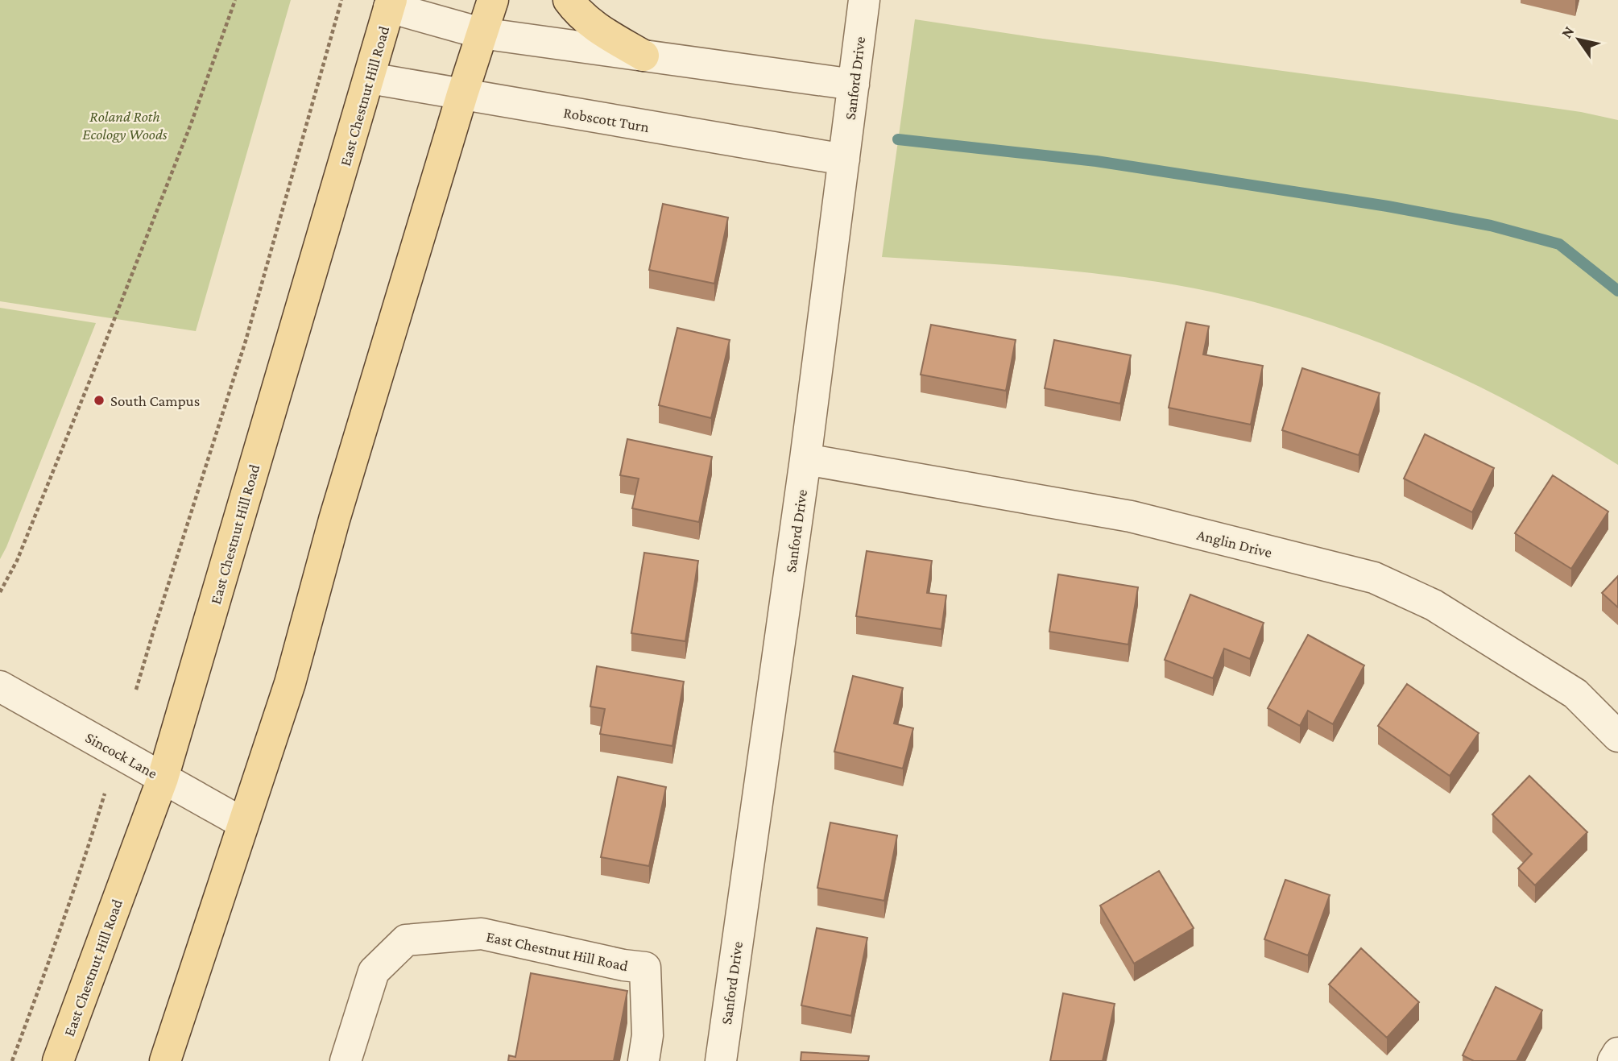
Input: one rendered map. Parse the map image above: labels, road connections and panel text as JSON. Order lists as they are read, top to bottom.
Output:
{
  "streets": {
    "main road": ["East Chestnut Hill Road"],
    "street": [
      "Sanford Drive",
      "Robscott Turn",
      "Anglin Drive",
      "Sincock Lane"
    ]
  },
  "crossings": [
    ["Sanford Drive", "Robscott Turn"],
    ["Sanford Drive", "Anglin Drive"],
    ["East Chestnut Hill Road", "Robscott Turn"],
    ["East Chestnut Hill Road", "Sincock Lane"]
  ],
  "parks": ["Roland Roth Ecology Woods"],
  "places": ["South Campus"],
  "north": "top left"
}
